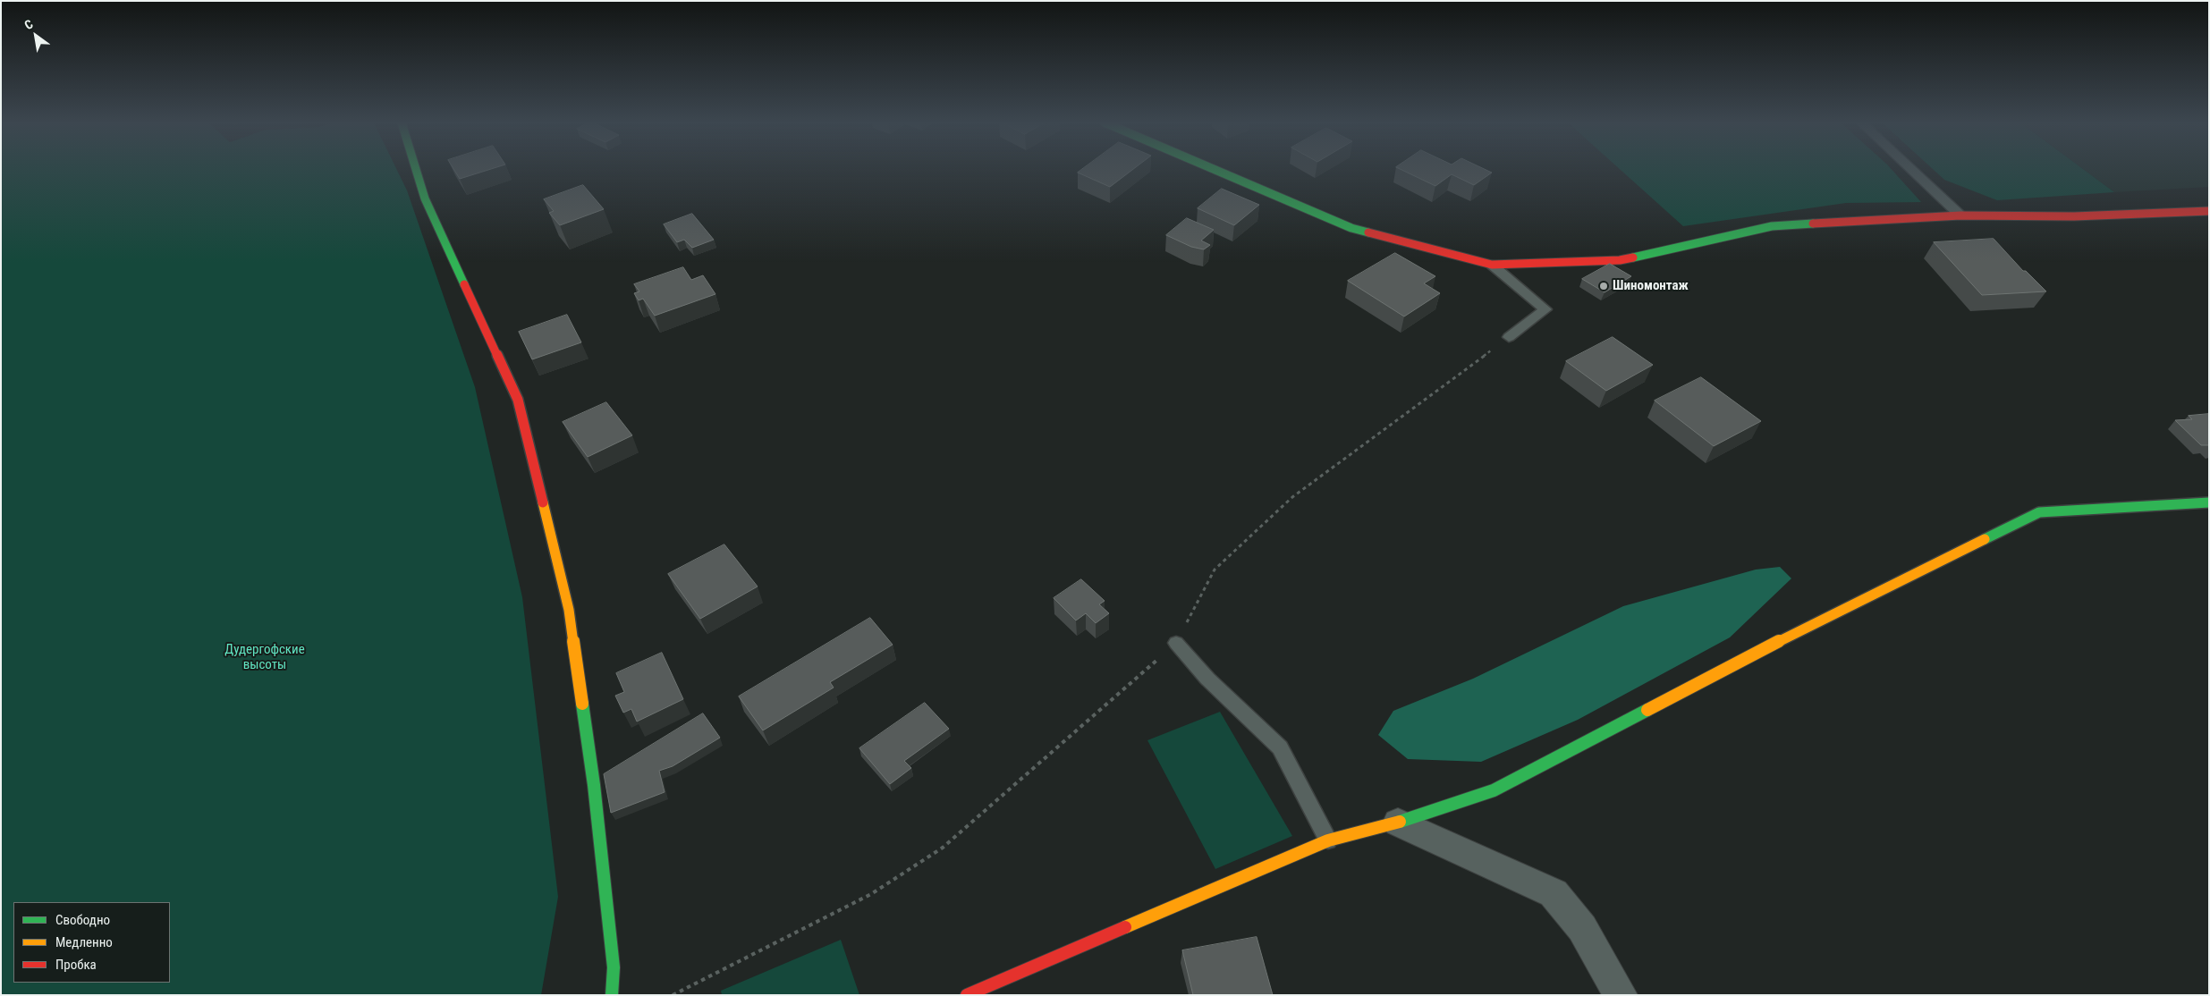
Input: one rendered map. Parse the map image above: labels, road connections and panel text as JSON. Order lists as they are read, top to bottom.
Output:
{
  "parks": ["Дудергофские высоты"],
  "places": ["Шиномонтаж"],
  "legend": ["Свободно", "Медленно", "Пробка"],
  "north": "top left"
}
